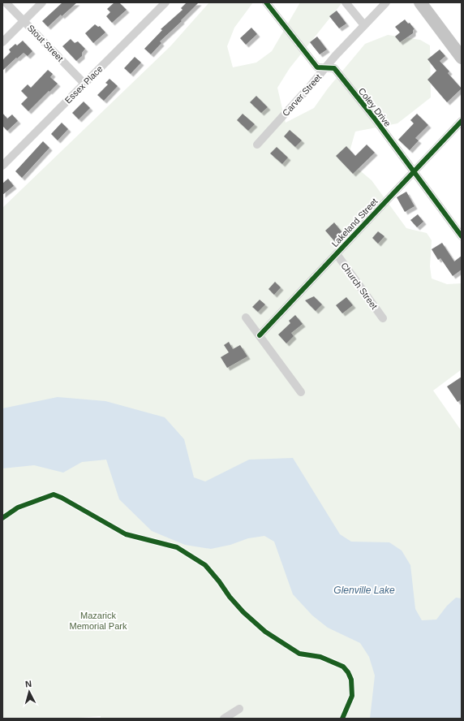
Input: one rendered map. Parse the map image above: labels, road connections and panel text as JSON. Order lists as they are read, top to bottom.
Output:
{
  "streets": {
    "street": [
      "Stout Street",
      "Essex Place",
      "Carver Street",
      "Coley Drive",
      "Lakeland Street",
      "Church Street"
    ]
  },
  "crossings": [
    ["Stout Street", "Essex Place"],
    ["Carver Street", "Coley Drive"],
    ["Coley Drive", "Lakeland Street"],
    ["Lakeland Street", "Church Street"]
  ],
  "water": ["Glenville Lake"],
  "parks": ["Mazarick Memorial Park"],
  "north": "top"
}
